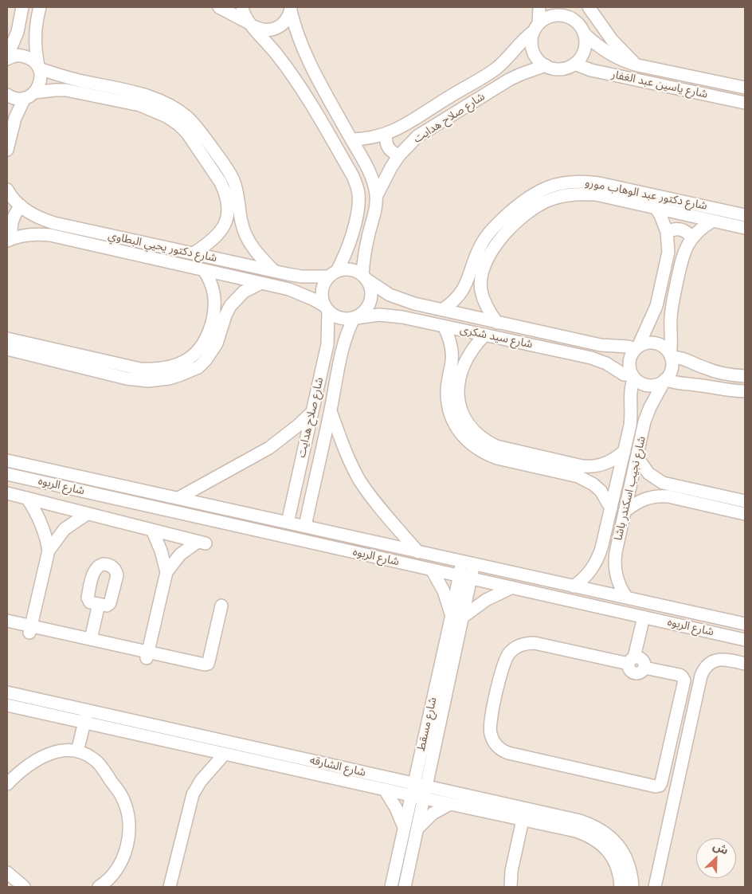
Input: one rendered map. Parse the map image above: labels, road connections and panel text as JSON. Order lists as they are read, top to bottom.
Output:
{
  "streets": {
    "street": [
      "شارع ياسين عبد الغفار",
      "شارع صلاح هدايت",
      "شارع دكتور عبد الوهاب مورو",
      "شارع دكتور يحيي البطاوي",
      "شارع سيد شكرى",
      "شارع الربوه",
      "شارع نجيب اسكندر باشا",
      "شارع مسقط",
      "شارع الشارقه"
    ]
  },
  "crossings": [
    ["شارع ياسين عبد الغفار", "شارع صلاح هدايت"],
    ["شارع صلاح هدايت", "شارع دكتور يحيي البطاوي"],
    ["شارع صلاح هدايت", "شارع سيد شكرى"],
    ["شارع صلاح هدايت", "شارع الربوه"],
    ["شارع دكتور عبد الوهاب مورو", "شارع سيد شكرى"],
    ["شارع دكتور يحيي البطاوي", "شارع سيد شكرى"],
    ["شارع سيد شكرى", "شارع نجيب اسكندر باشا"],
    ["شارع الربوه", "شارع نجيب اسكندر باشا"],
    ["شارع الربوه", "شارع مسقط"],
    ["شارع مسقط", "شارع الشارقه"]
  ],
  "north": "top right"
}
